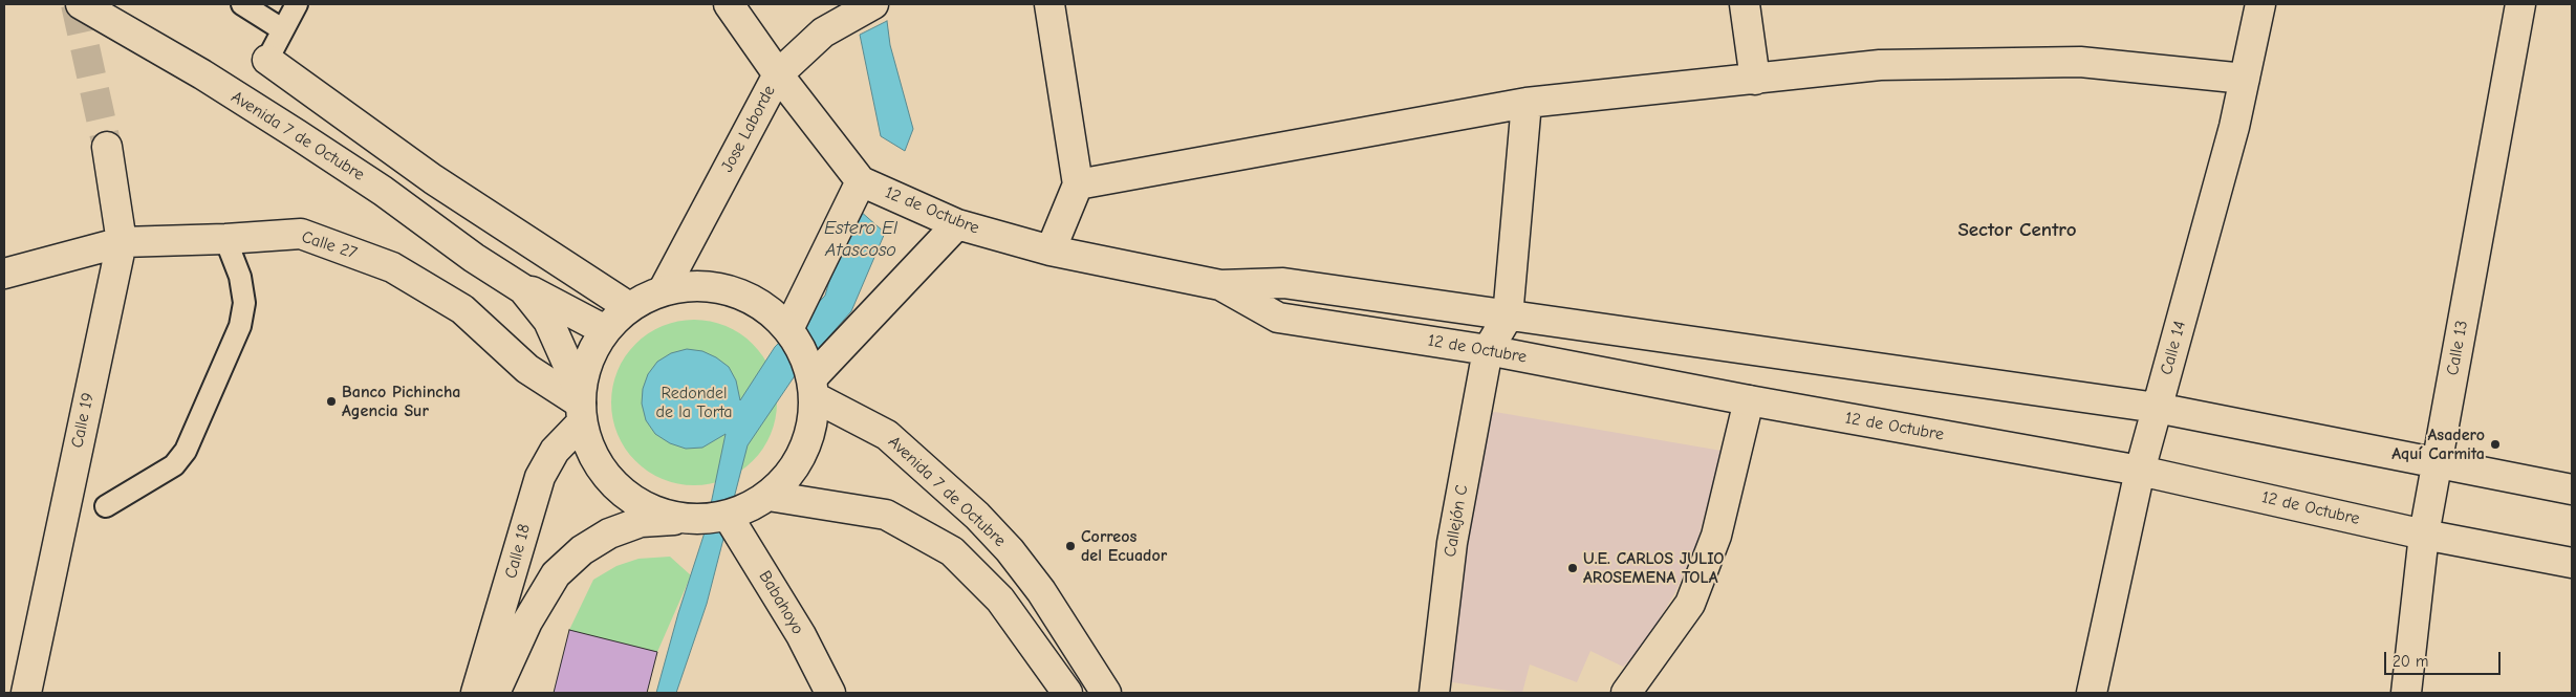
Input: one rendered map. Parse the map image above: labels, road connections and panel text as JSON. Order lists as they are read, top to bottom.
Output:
{
  "streets": {
    "street": [
      "Jose Laborde",
      "Avenida 7 de Octubre",
      "12 de Octubre",
      "Calle 27",
      "Calle 14",
      "Calle 13",
      "Calle 19",
      "Callejón C",
      "Calle 18",
      "Babahoyo"
    ]
  },
  "crossings": [
    ["Jose Laborde", "12 de Octubre"],
    ["Avenida 7 de Octubre", "Calle 27"],
    ["Avenida 7 de Octubre", "Calle 18"],
    ["12 de Octubre", "Calle 14"],
    ["12 de Octubre", "Calle 13"],
    ["12 de Octubre", "Callejón C"],
    ["Calle 27", "Calle 19"],
    ["Calle 27", "Calle 18"]
  ],
  "districts": ["Sector Centro"],
  "water": ["Estero El Atascoso"],
  "parks": ["Redondel de la Torta"],
  "places": [
    "Banco Pichincha Agencia Sur",
    "Asadero Aquí Carmita",
    "Correos del Ecuador",
    "U.E. CARLOS JULIO AROSEMENA TOLA"
  ],
  "scale_bar": "20 m"
}
